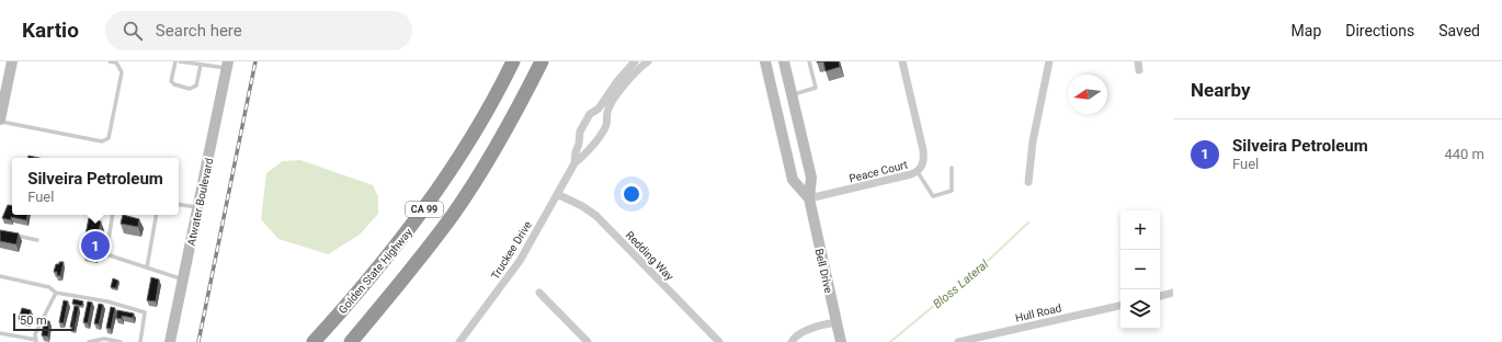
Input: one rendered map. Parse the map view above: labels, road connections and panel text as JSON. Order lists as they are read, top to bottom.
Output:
{
  "streets": {
    "highway": ["CA 99", "Golden State Highway"],
    "street": [
      "Peace Court",
      "Atwater Boulevard",
      "Truckee Drive",
      "Redding Way",
      "Bell Drive",
      "Hull Road"
    ]
  },
  "crossings": [
    ["Peace Court", "Bell Drive"],
    ["Truckee Drive", "Redding Way"]
  ],
  "water": ["Bloss Lateral"],
  "scale_bar": "50 m",
  "north": "left",
  "page": {
    "header": "Kartio",
    "search": "Search here",
    "nav": ["Map", "Directions", "Saved"],
    "heading": "Nearby",
    "list": [
      {
        "mark": "1",
        "name": "Silveira Petroleum",
        "note": "Fuel",
        "value": "440 m"
      }
    ],
    "popup": ["Silveira Petroleum", "Fuel"],
    "map_buttons": ["+", "−"],
    "pins": "1",
    "scale": "50 m"
  }
}
